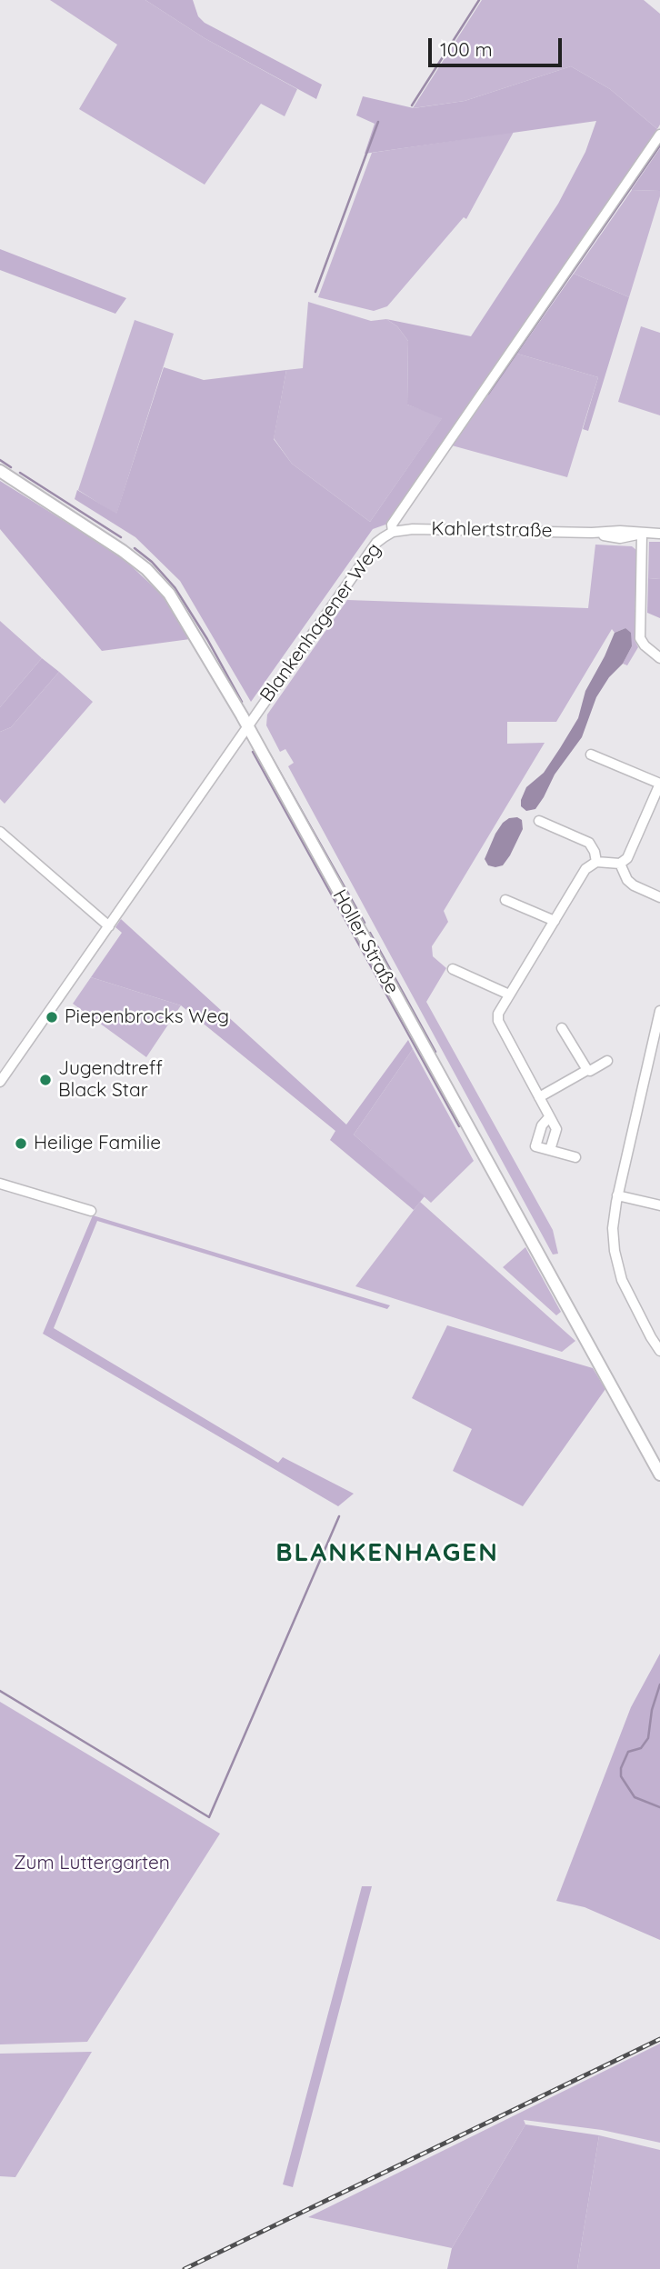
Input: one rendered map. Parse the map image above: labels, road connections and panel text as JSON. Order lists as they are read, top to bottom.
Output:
{
  "streets": {
    "street": ["Kahlertstraße", "Blankenhagener Weg", "Holler Straße"]
  },
  "crossings": [
    ["Kahlertstraße", "Blankenhagener Weg"],
    ["Blankenhagener Weg", "Holler Straße"]
  ],
  "districts": ["BLANKENHAGEN"],
  "parks": ["Zum Luttergarten"],
  "places": ["Piepenbrocks Weg", "Jugendtreff Black Star", "Heilige Familie"],
  "scale_bar": "100 m"
}
